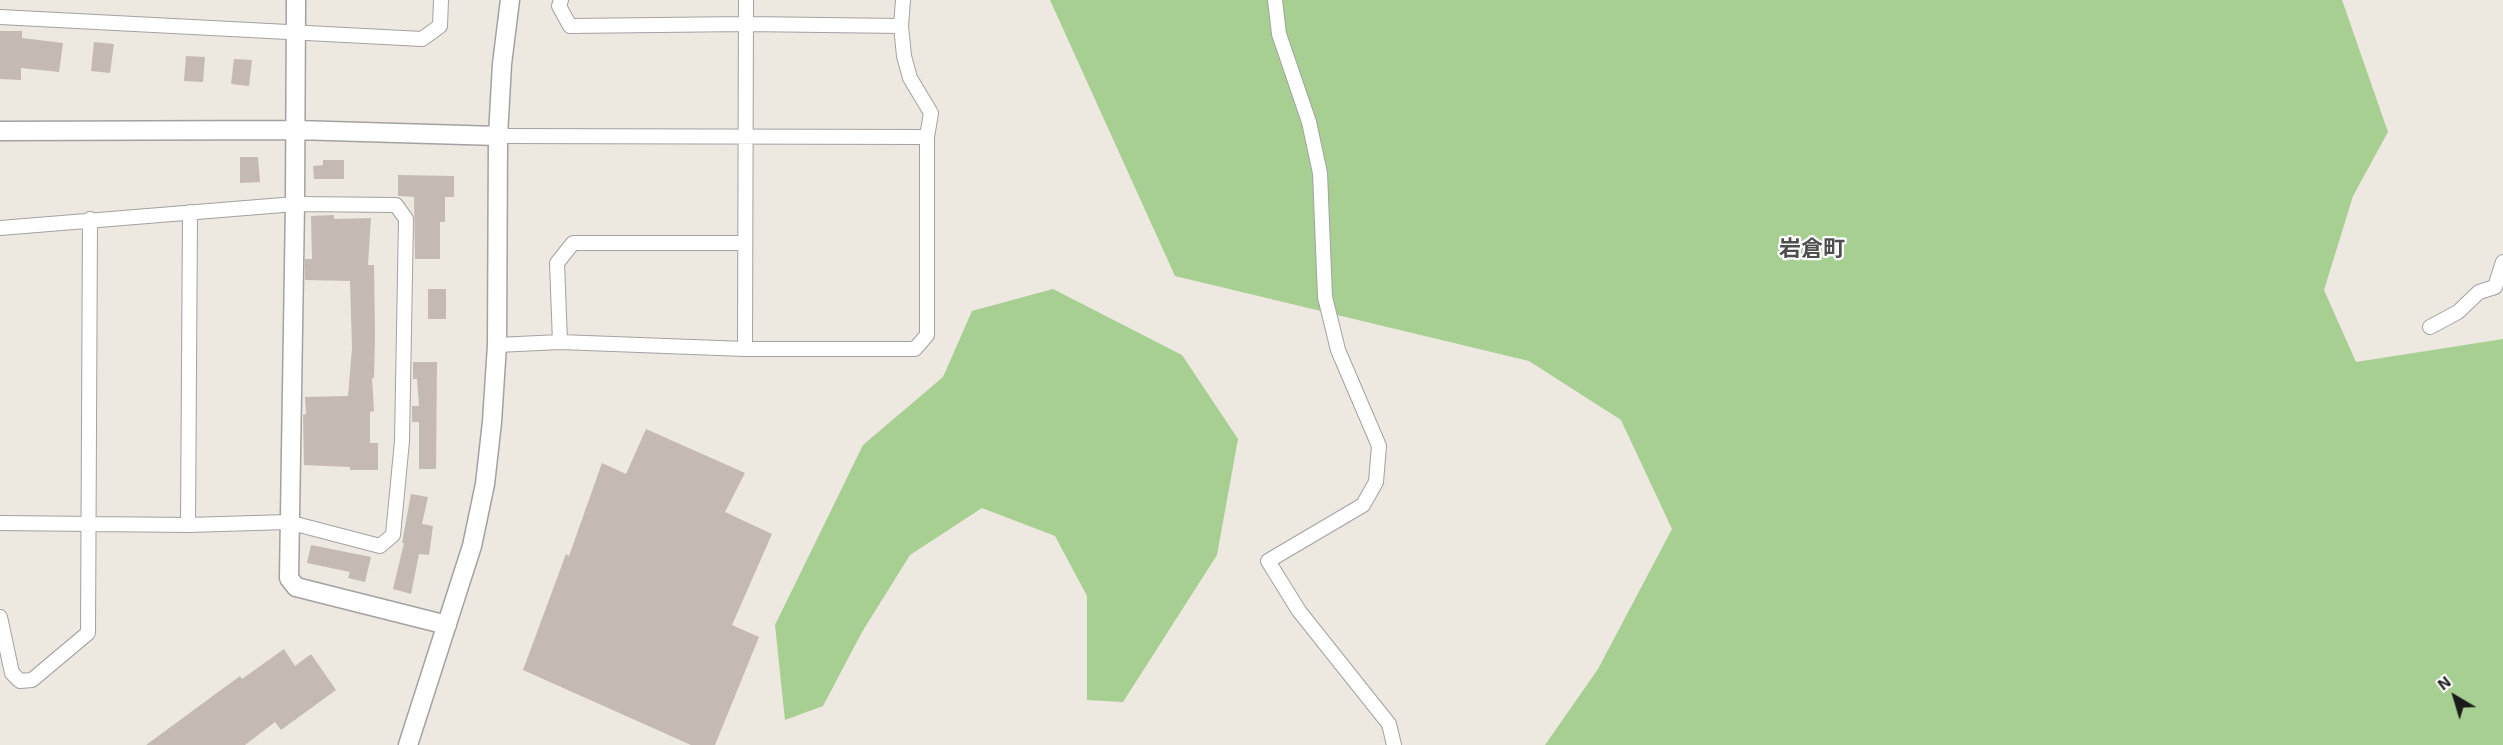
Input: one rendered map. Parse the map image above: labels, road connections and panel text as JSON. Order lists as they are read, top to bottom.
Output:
{
  "districts": ["岩倉町"],
  "north": "top left"
}
